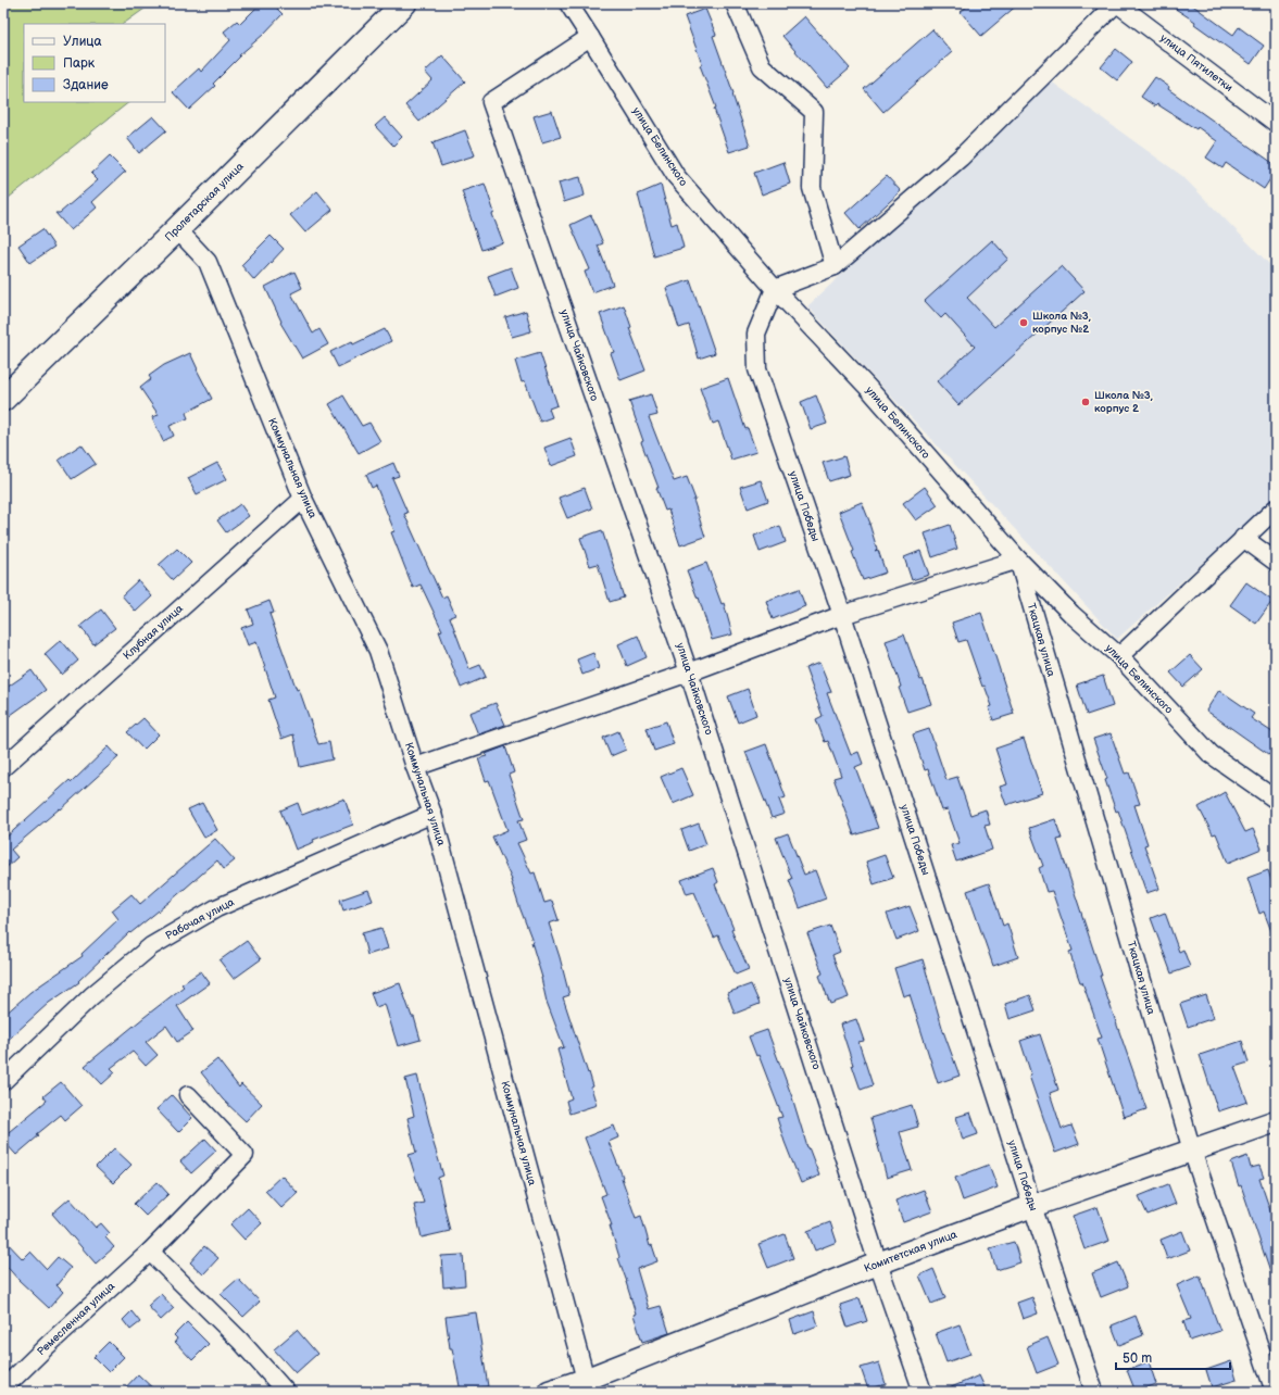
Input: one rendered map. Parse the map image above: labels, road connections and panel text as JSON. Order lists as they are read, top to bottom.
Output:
{
  "streets": {
    "main road": ["Пролетарская улица"],
    "street": [
      "улица Пятилетки",
      "улица Белинского",
      "улица Чайковского",
      "Коммунальная улица",
      "улица Победы",
      "Клубная улица",
      "Ткацкая улица",
      "Рабочая улица",
      "Комитетская улица",
      "Ремесленная улица"
    ]
  },
  "crossings": [
    ["улица Белинского", "улица Чайковского"],
    ["улица Белинского", "улица Победы"],
    ["улица Белинского", "Ткацкая улица"],
    ["Пролетарская улица", "Коммунальная улица"],
    ["улица Чайковского", "Комитетская улица"],
    ["Коммунальная улица", "Клубная улица"],
    ["Коммунальная улица", "Рабочая улица"],
    ["Коммунальная улица", "Комитетская улица"],
    ["улица Победы", "Комитетская улица"],
    ["Ткацкая улица", "Комитетская улица"]
  ],
  "places": ["Школа №3, корпус №2", "Школа №3, корпус 2"],
  "legend": ["Улица", "Парк", "Здание"],
  "scale_bar": "50 m"
}
